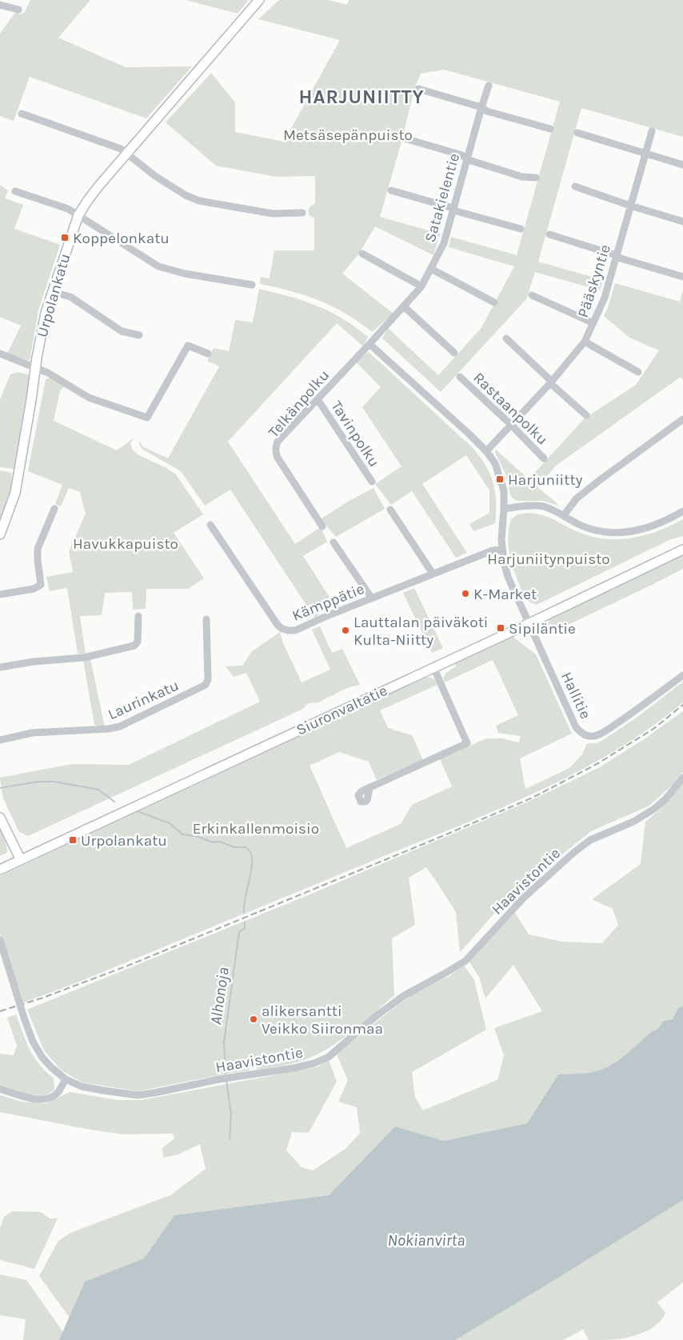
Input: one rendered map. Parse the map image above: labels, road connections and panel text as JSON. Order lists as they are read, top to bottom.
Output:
{
  "streets": {
    "main road": ["Urpolankatu", "Siuronvaltatie"],
    "street": [
      "Satakielentie",
      "Pääskyntie",
      "Telkänpolku",
      "Rastaanpolku",
      "Tavinpolku",
      "Kämppätie",
      "Hallitie",
      "Laurinkatu",
      "Haavistontie"
    ]
  },
  "crossings": [
    ["Satakielentie", "Telkänpolku"],
    ["Pääskyntie", "Rastaanpolku"],
    ["Telkänpolku", "Tavinpolku"],
    ["Hallitie", "Siuronvaltatie"]
  ],
  "districts": ["HARJUNIITTY"],
  "water": ["Alhonoja", "Nokianvirta"],
  "parks": [
    "Metsäsepänpuisto",
    "Havukkapuisto",
    "Harjuniitynpuisto",
    "Erkinkallenmoisio"
  ],
  "places": {
    "transit": [
      "Koppelonkatu",
      "Harjuniitty",
      "Sipiläntie",
      "Urpolankatu"
    ],
    "other": ["K-Market", "Lauttalan päiväkoti Kulta-Niitty", "alikersantti Veikko Siironmaa"]
  }
}
